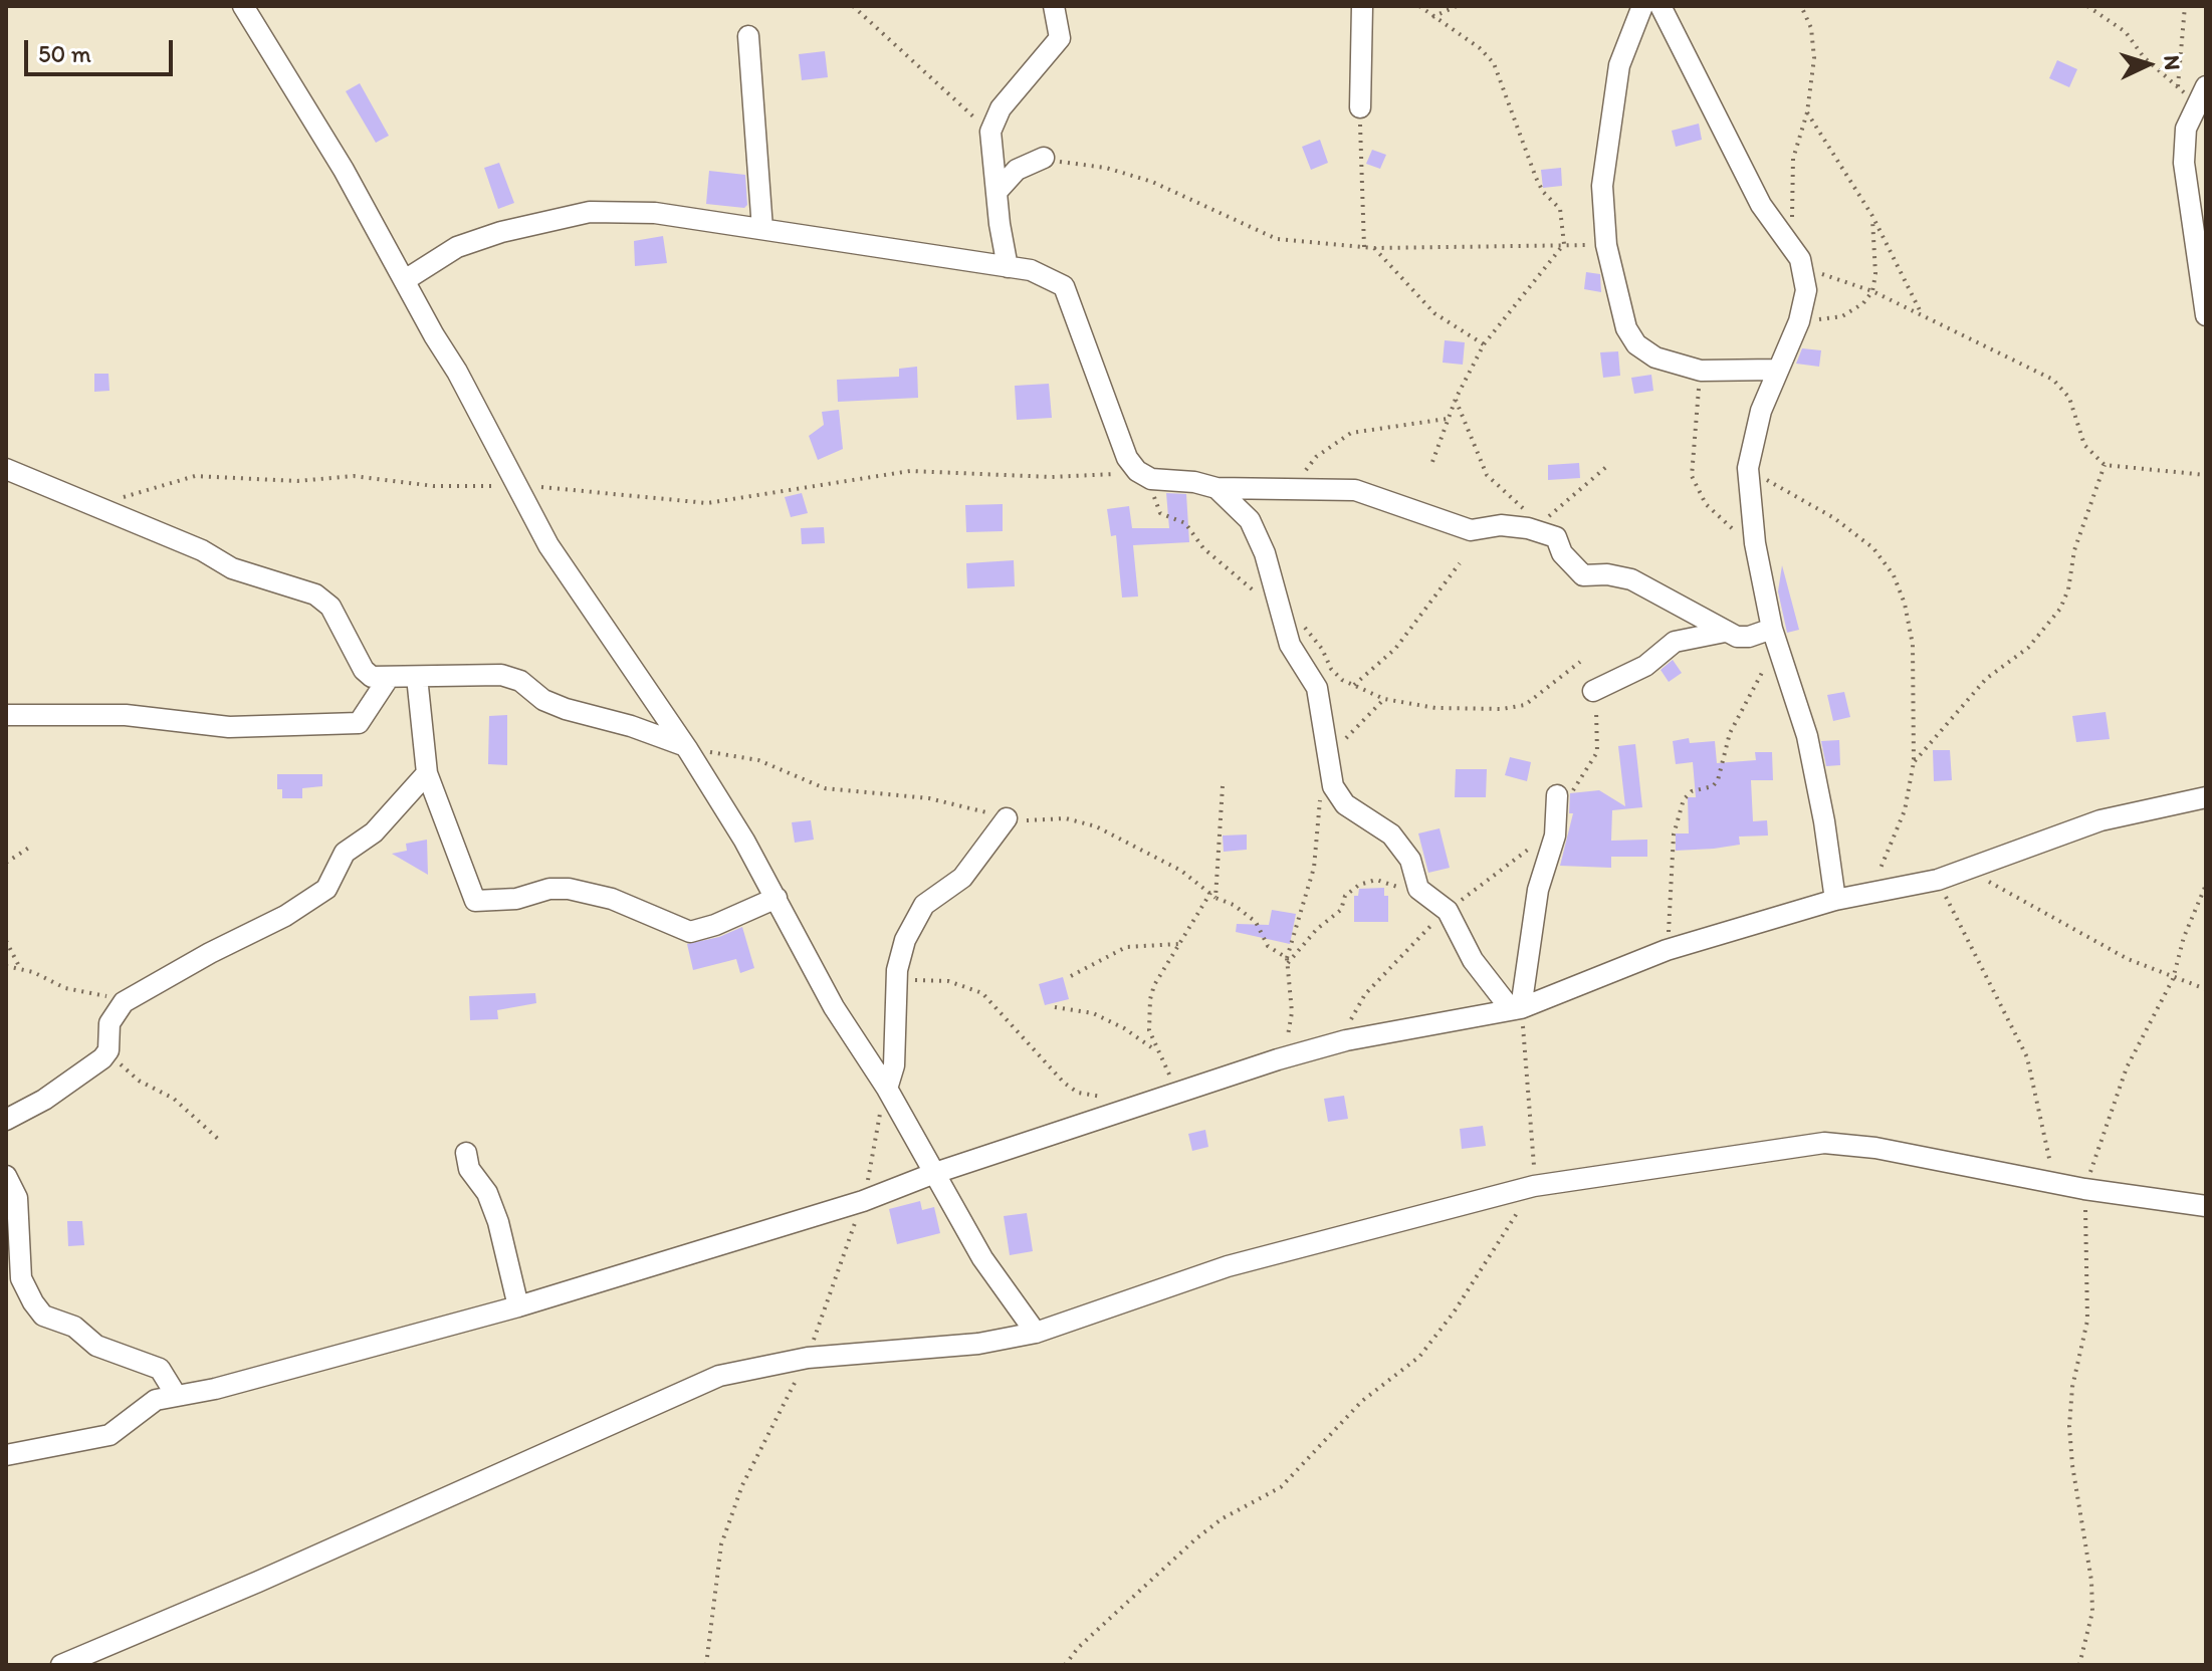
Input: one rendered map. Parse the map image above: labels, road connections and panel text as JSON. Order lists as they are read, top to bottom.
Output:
{
  "scale_bar": "50 m",
  "north": "right"
}
